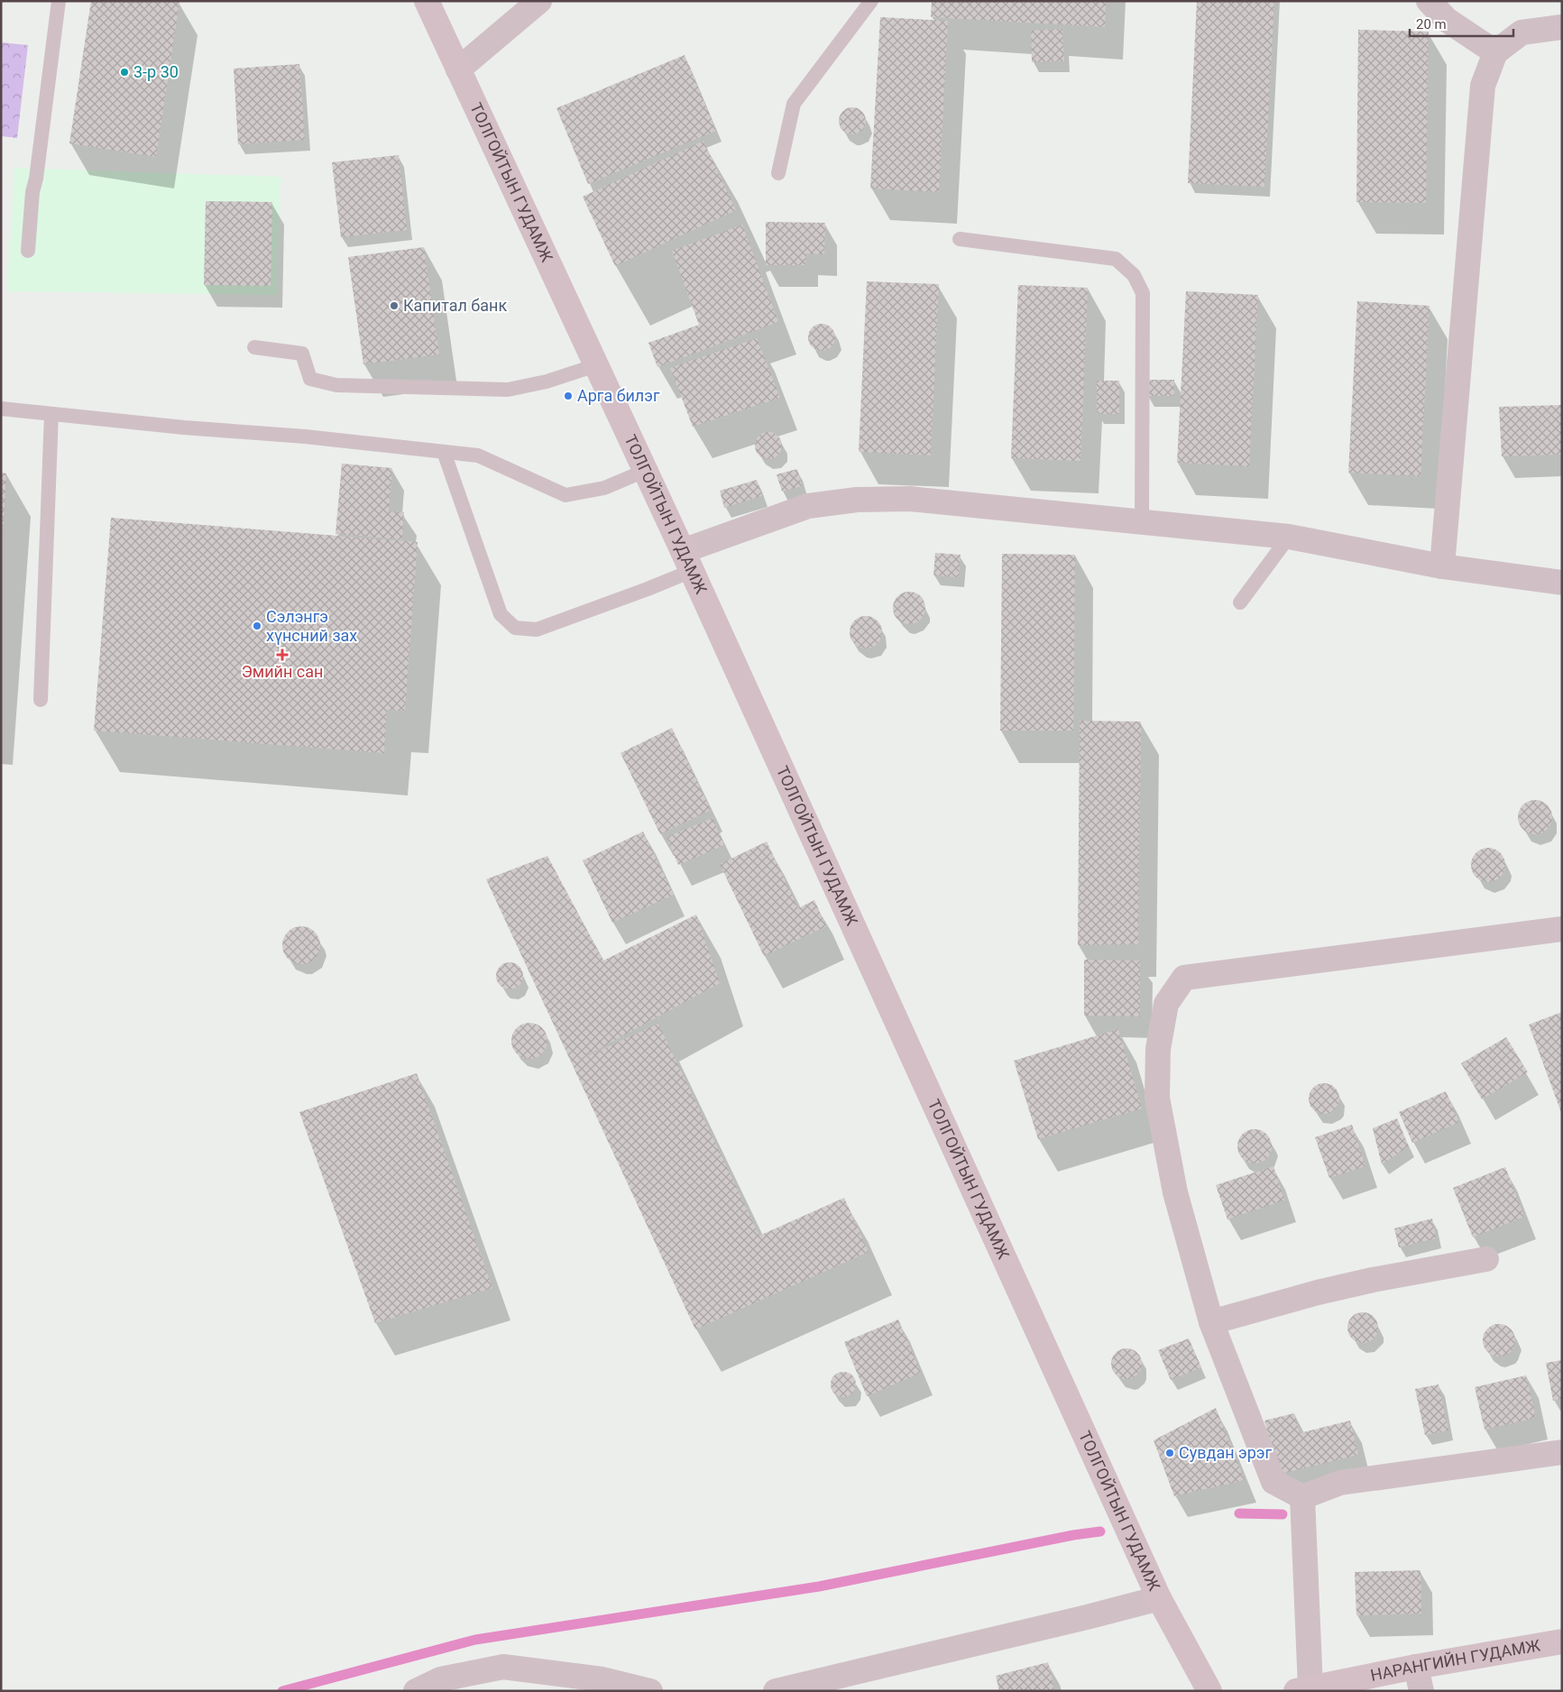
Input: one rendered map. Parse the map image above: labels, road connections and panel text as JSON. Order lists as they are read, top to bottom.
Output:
{
  "streets": {
    "main road": ["ТОЛГОЙТЫН ГУДАМЖ", "НАРАНГИЙН ГУДАМЖ"]
  },
  "places": {
    "other": [
      "3-р 30",
      "Капитал банк",
      "Арга билэг",
      "Сэлэнгэ хүнсний зах",
      "Сувдан эрэг"
    ],
    "health": ["Эмийн сан"]
  },
  "scale_bar": "20 m"
}
